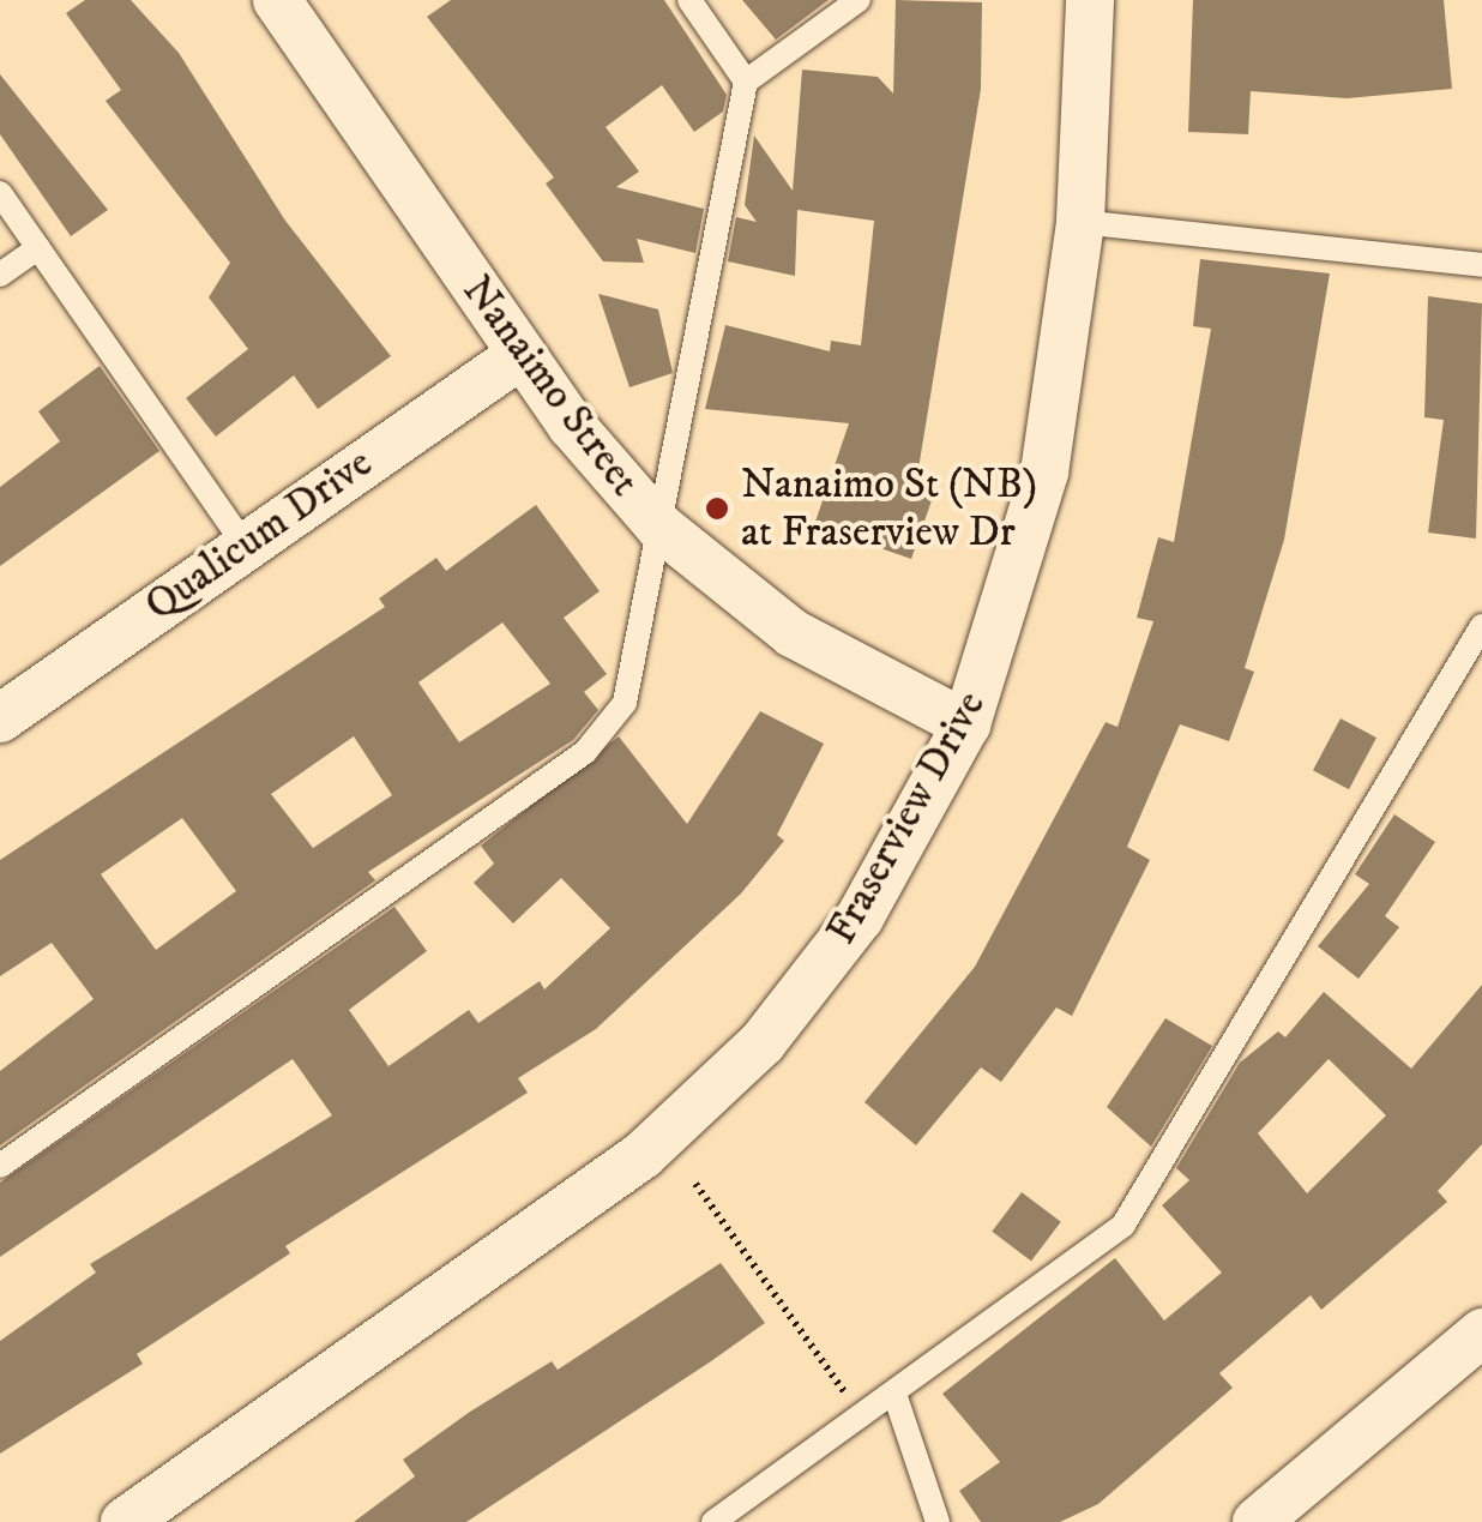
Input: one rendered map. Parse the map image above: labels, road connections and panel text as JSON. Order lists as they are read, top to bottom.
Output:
{
  "streets": {
    "street": ["Nanaimo Street", "Qualicum Drive", "Fraserview Drive"]
  },
  "crossings": [
    ["Nanaimo Street", "Qualicum Drive"],
    ["Nanaimo Street", "Fraserview Drive"]
  ],
  "places": ["Nanaimo St (NB) at Fraserview Dr"]
}
